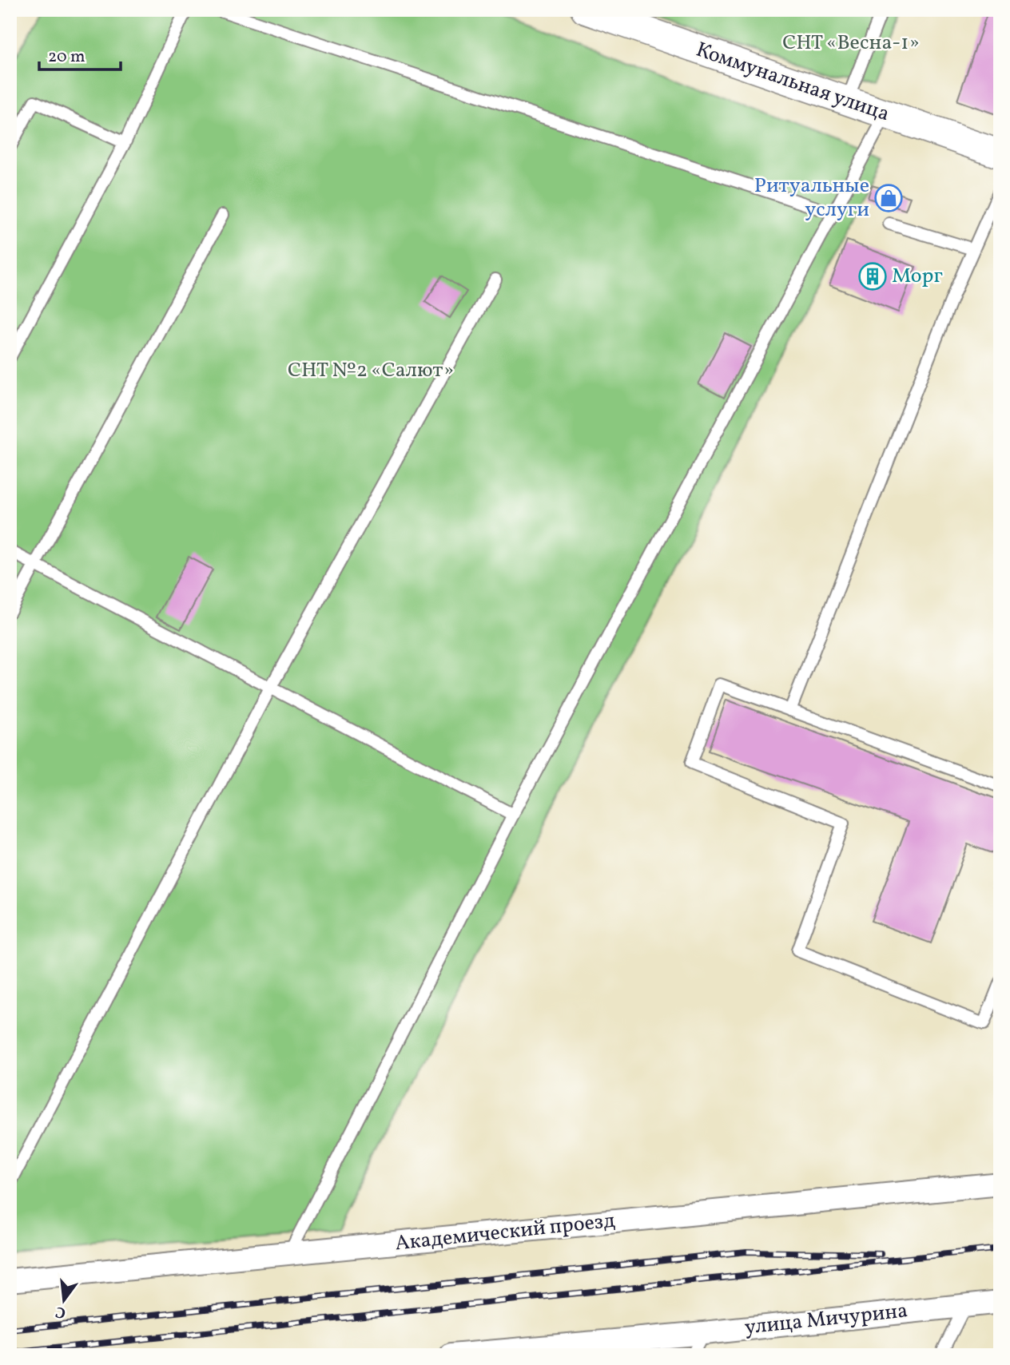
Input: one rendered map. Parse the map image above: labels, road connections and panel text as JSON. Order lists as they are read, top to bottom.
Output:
{
  "streets": {
    "street": ["Коммунальная улица", "Академический проезд", "улица Мичурина"]
  },
  "parks": ["СНТ «Весна-1»", "СНТ №2 «Салют»"],
  "places": {
    "shop": ["Ритуальные услуги"],
    "building": ["Морг"]
  },
  "scale_bar": "20 m",
  "north": "bottom"
}
